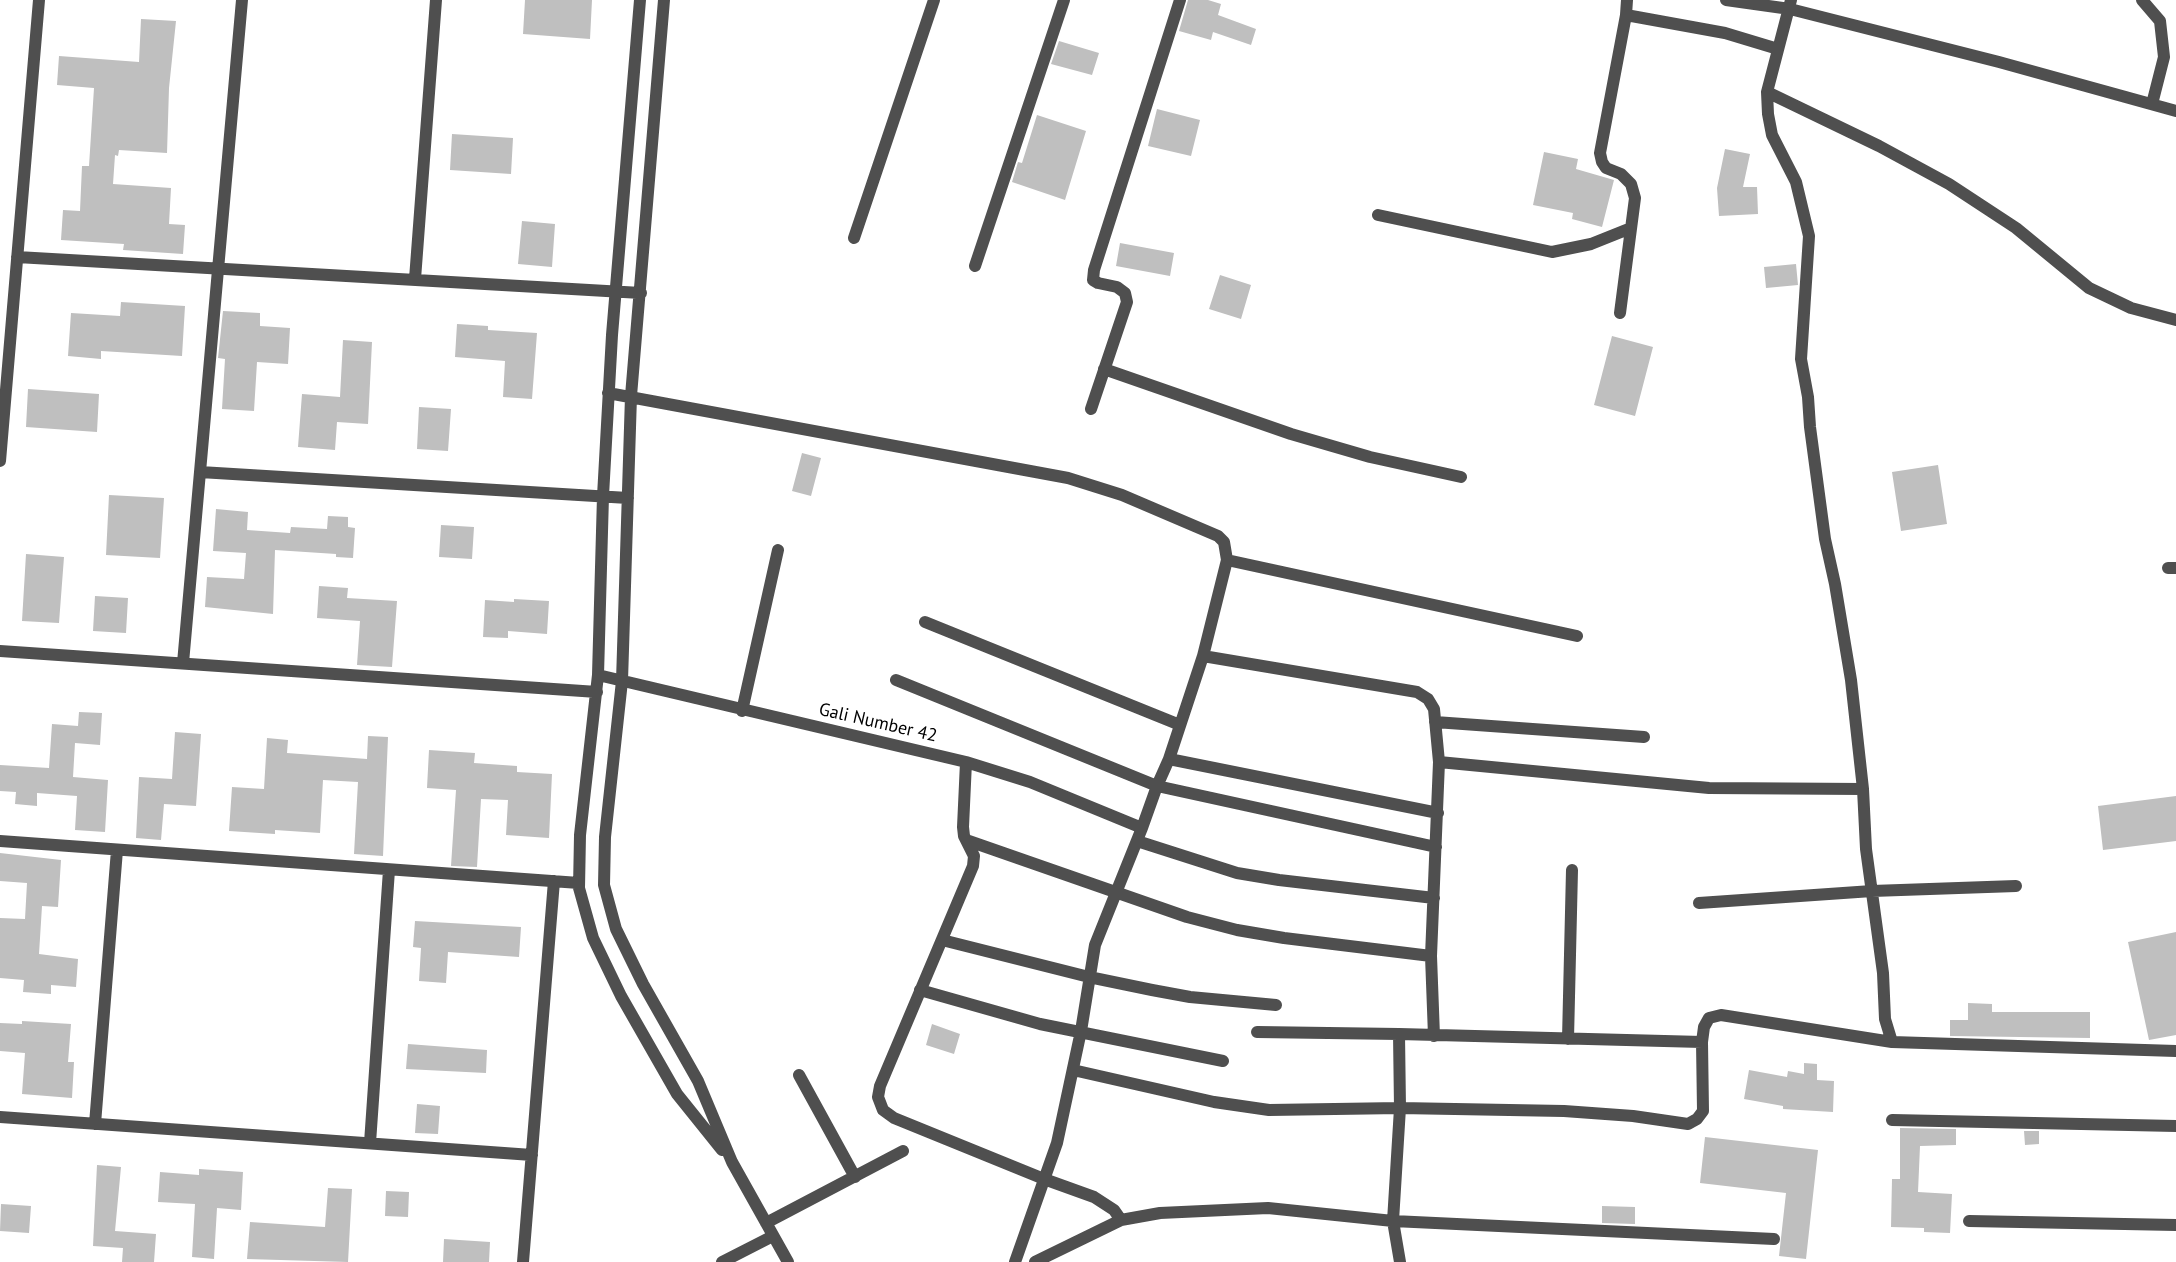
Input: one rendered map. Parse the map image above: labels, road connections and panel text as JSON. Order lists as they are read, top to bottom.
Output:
{
  "streets": {
    "street": ["Gali Number 42"]
  }
}
